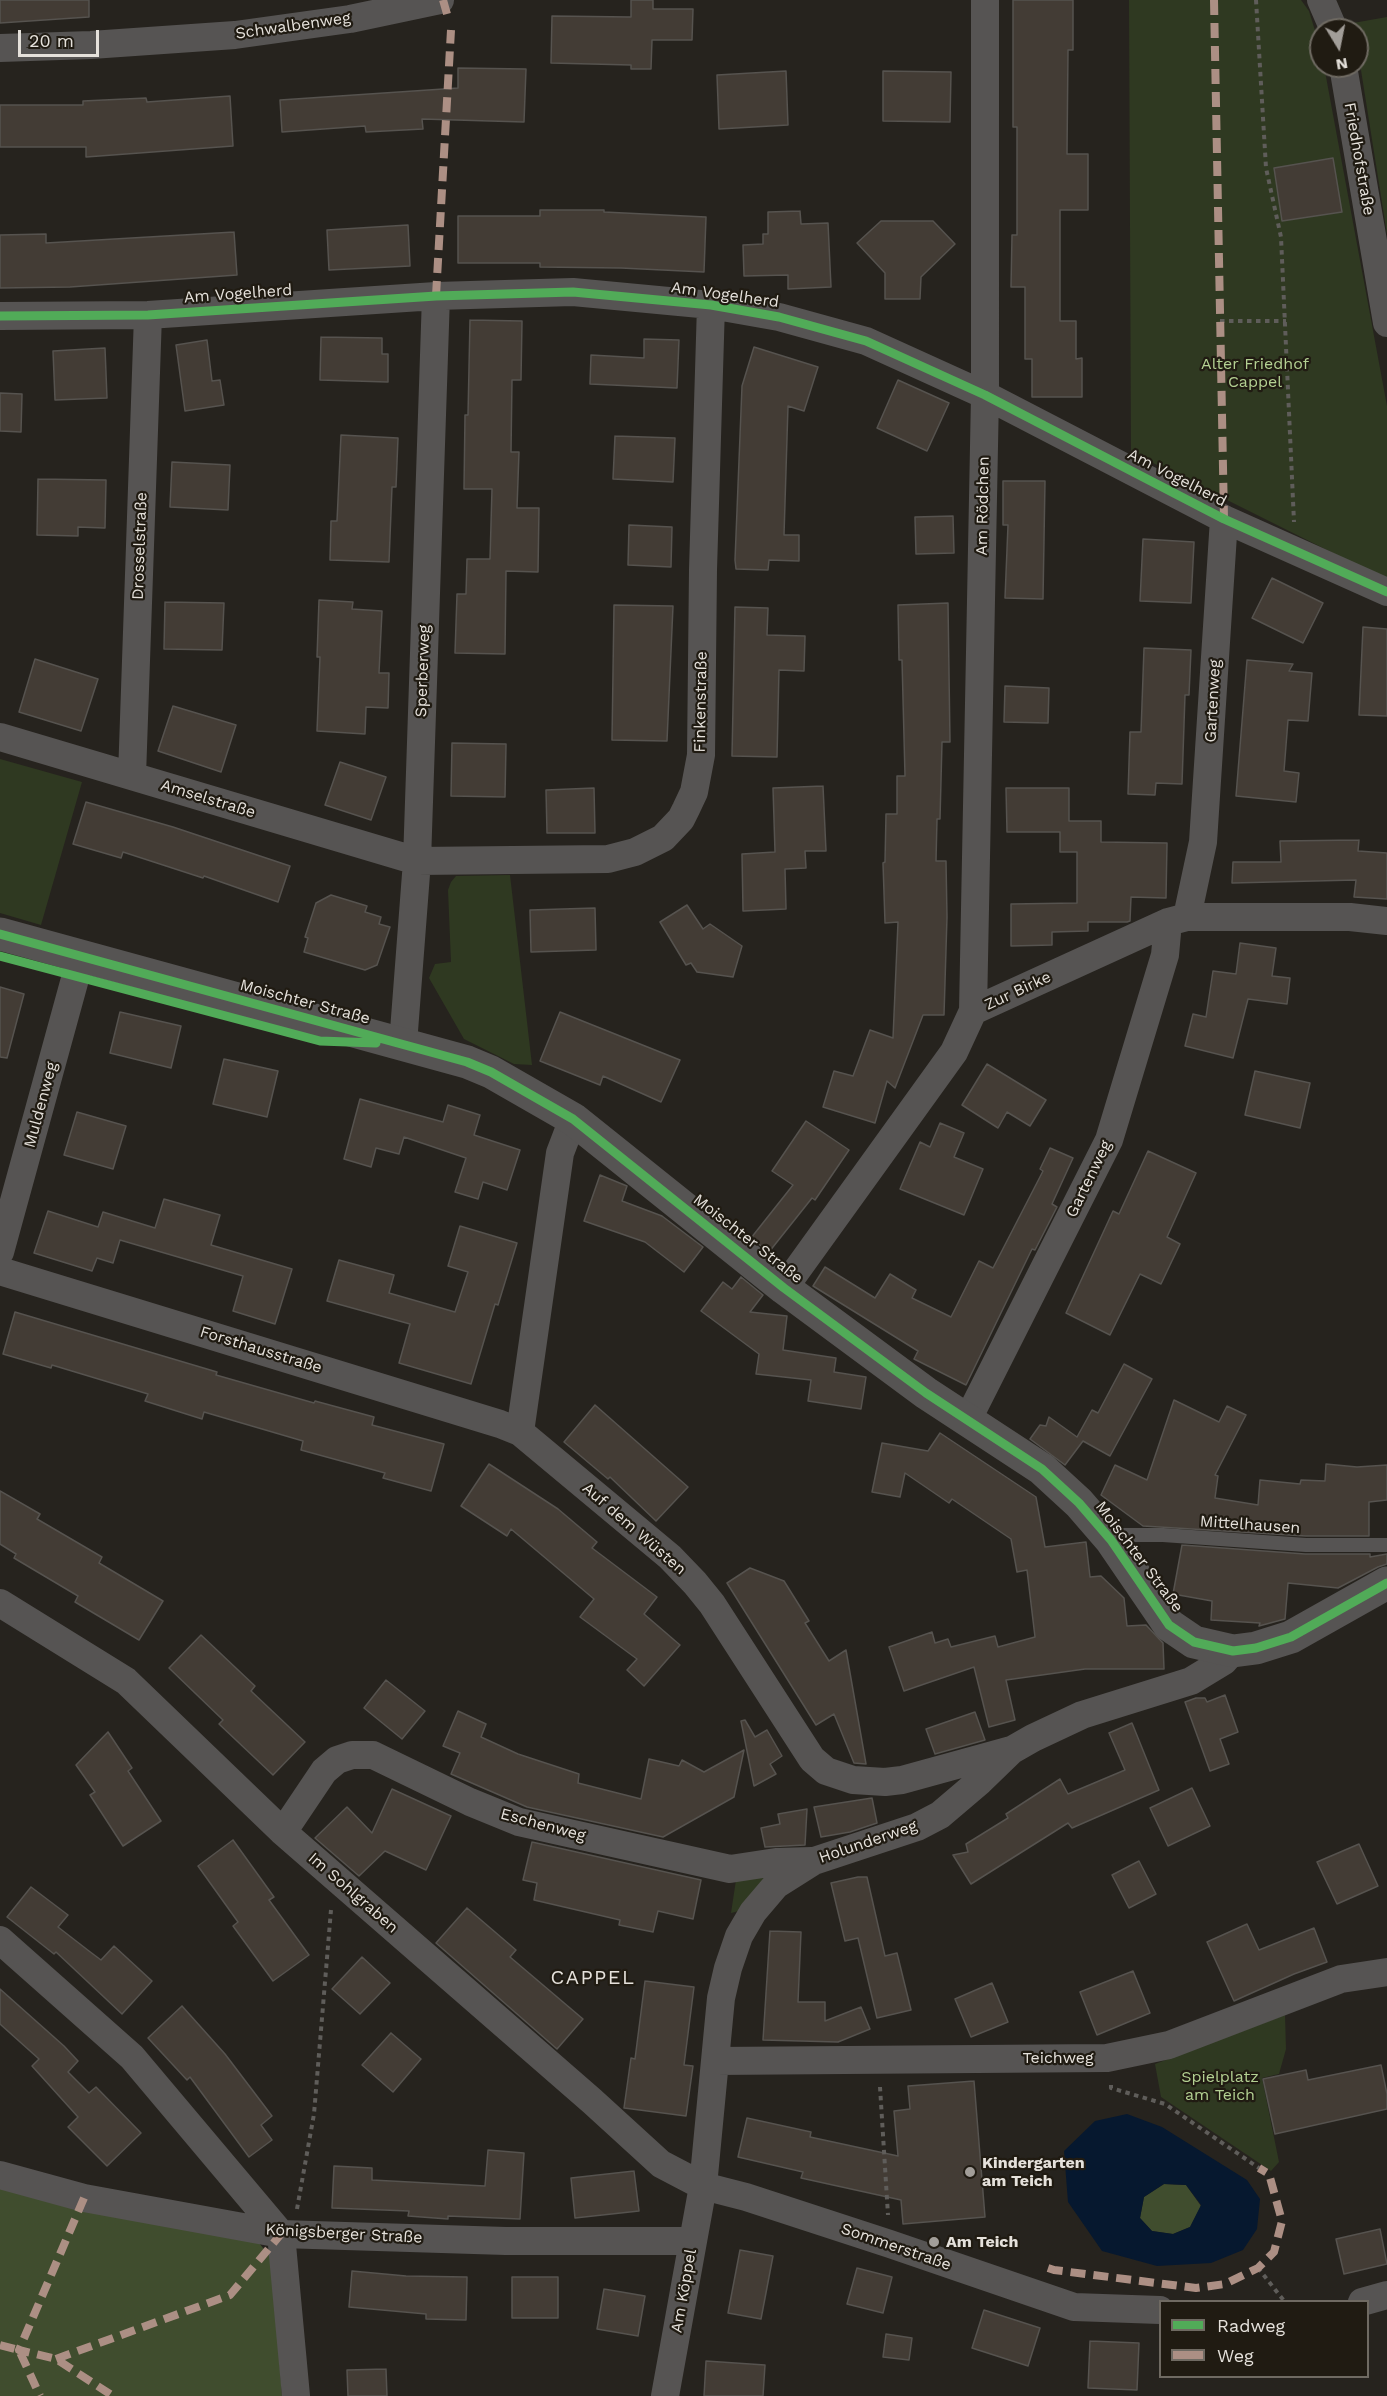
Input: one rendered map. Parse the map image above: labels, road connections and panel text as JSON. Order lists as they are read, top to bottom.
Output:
{
  "streets": {
    "street": [
      "Schwalbenweg",
      "Friedhofstraße",
      "Am Vogelherd",
      "Am Rödchen",
      "Drosselstraße",
      "Sperberweg",
      "Gartenweg",
      "Finkenstraße",
      "Amselstraße",
      "Zur Birke",
      "Moischter Straße",
      "Muldenweg",
      "Forsthausstraße",
      "Auf dem Wüsten",
      "Eschenweg",
      "Holunderweg",
      "Im Sohlgraben",
      "Teichweg",
      "Königsberger Straße",
      "Sommerstraße",
      "Am Köppel"
    ],
    "lane": ["Mittelhausen"]
  },
  "crossings": [
    ["Am Vogelherd", "Am Rödchen"],
    ["Am Vogelherd", "Drosselstraße"],
    ["Am Vogelherd", "Sperberweg"],
    ["Am Vogelherd", "Gartenweg"],
    ["Am Vogelherd", "Finkenstraße"],
    ["Am Rödchen", "Zur Birke"],
    ["Drosselstraße", "Amselstraße"],
    ["Sperberweg", "Finkenstraße"],
    ["Sperberweg", "Amselstraße"],
    ["Sperberweg", "Moischter Straße"],
    ["Gartenweg", "Zur Birke"],
    ["Gartenweg", "Moischter Straße"],
    ["Finkenstraße", "Amselstraße"],
    ["Zur Birke", "Moischter Straße"],
    ["Moischter Straße", "Muldenweg"],
    ["Moischter Straße", "Mittelhausen"],
    ["Moischter Straße", "Holunderweg"],
    ["Forsthausstraße", "Auf dem Wüsten"],
    ["Auf dem Wüsten", "Holunderweg"],
    ["Eschenweg", "Holunderweg"],
    ["Eschenweg", "Im Sohlgraben"],
    ["Holunderweg", "Im Sohlgraben"],
    ["Holunderweg", "Teichweg"],
    ["Holunderweg", "Sommerstraße"],
    ["Holunderweg", "Am Köppel"],
    ["Im Sohlgraben", "Sommerstraße"],
    ["Im Sohlgraben", "Am Köppel"],
    ["Königsberger Straße", "Am Köppel"],
    ["Sommerstraße", "Am Köppel"]
  ],
  "districts": ["CAPPEL"],
  "parks": ["Alter Friedhof Cappel", "Spielplatz am Teich"],
  "places": ["Kindergarten am Teich", "Am Teich"],
  "legend": ["Radweg", "Weg"],
  "scale_bar": "20 m",
  "north": "bottom"
}
